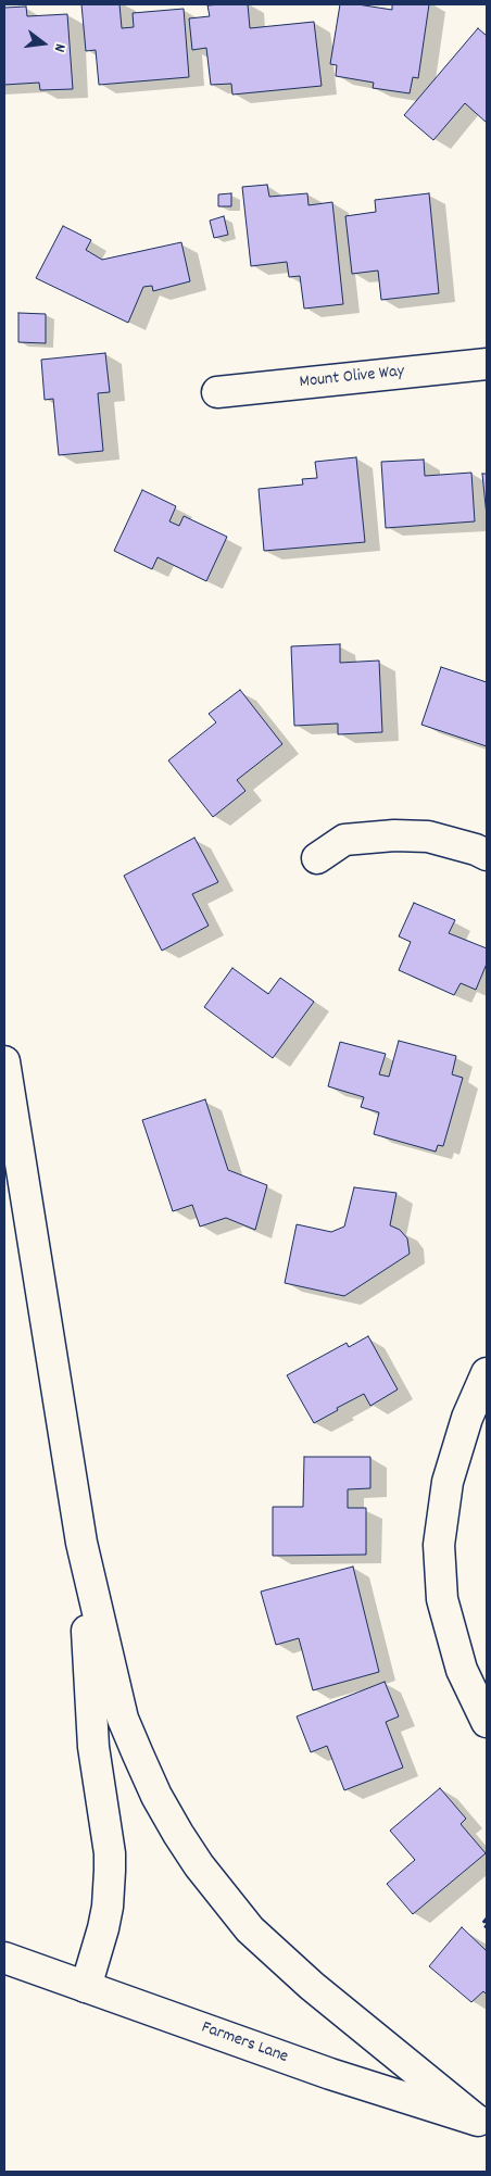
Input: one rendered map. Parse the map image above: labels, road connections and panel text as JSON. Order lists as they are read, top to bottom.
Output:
{
  "streets": {
    "main road": ["Mount Olive Way", "Farmers Lane"]
  },
  "north": "right"
}
